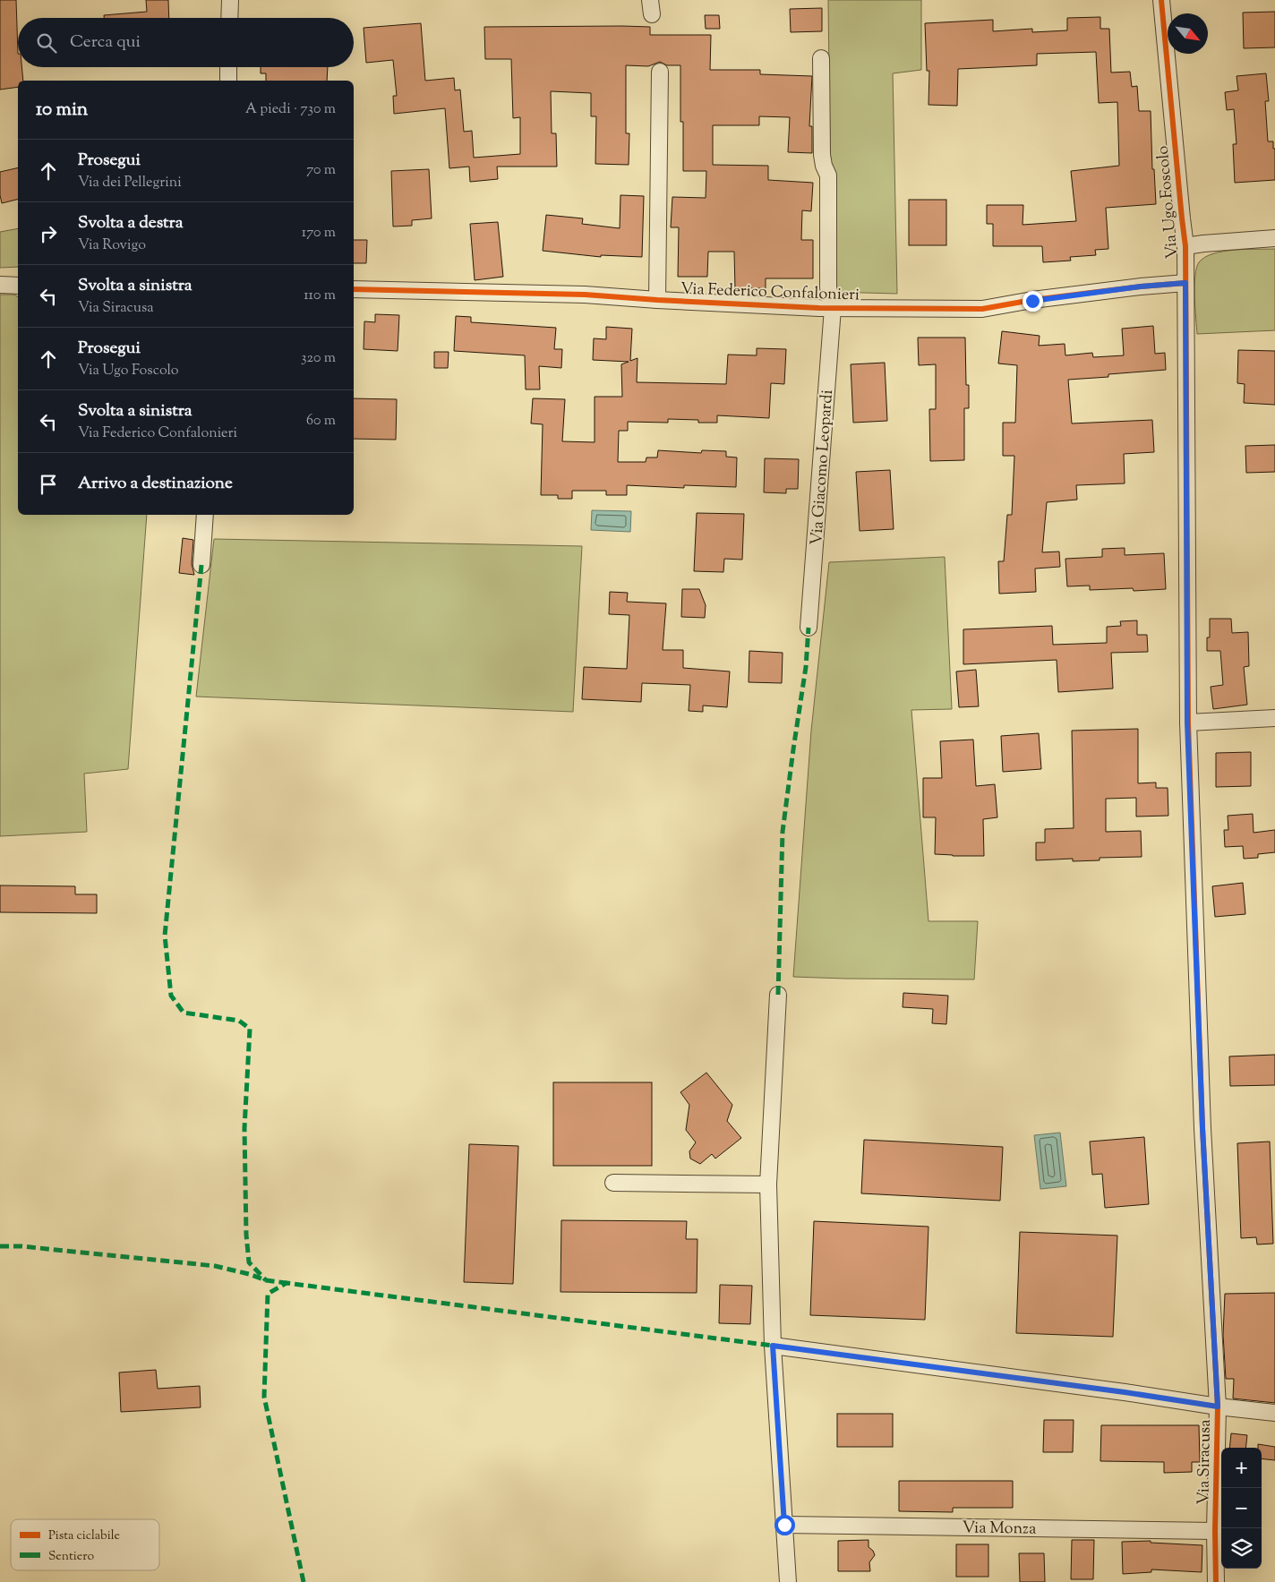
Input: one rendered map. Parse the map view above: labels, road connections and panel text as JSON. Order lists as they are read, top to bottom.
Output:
{
  "streets": {
    "street": [
      "Via Ugo Foscolo",
      "Via Federico Confalonieri",
      "Via Giacomo Leopardi",
      "Via Siracusa",
      "Via Monza"
    ]
  },
  "crossings": [
    ["Via Ugo Foscolo", "Via Federico Confalonieri"],
    ["Via Ugo Foscolo", "Via Siracusa"],
    ["Via Federico Confalonieri", "Via Giacomo Leopardi"],
    ["Via Siracusa", "Via Monza"]
  ],
  "legend": ["Pista ciclabile", "Sentiero"],
  "north": "bottom right",
  "page": {
    "search": "Cerca qui",
    "heading": ["10 min", "A piedi · 730 m"],
    "list": [
      ["Prosegui", "Via dei Pellegrini", "70 m"],
      ["Svolta a destra", "Via Rovigo", "170 m"],
      ["Svolta a sinistra", "Via Siracusa", "110 m"],
      ["Prosegui", "Via Ugo Foscolo", "320 m"],
      ["Svolta a sinistra", "Via Federico Confalonieri", "60 m"],
      "Arrivo a destinazione"
    ],
    "map_buttons": ["+", "−"]
  }
}
